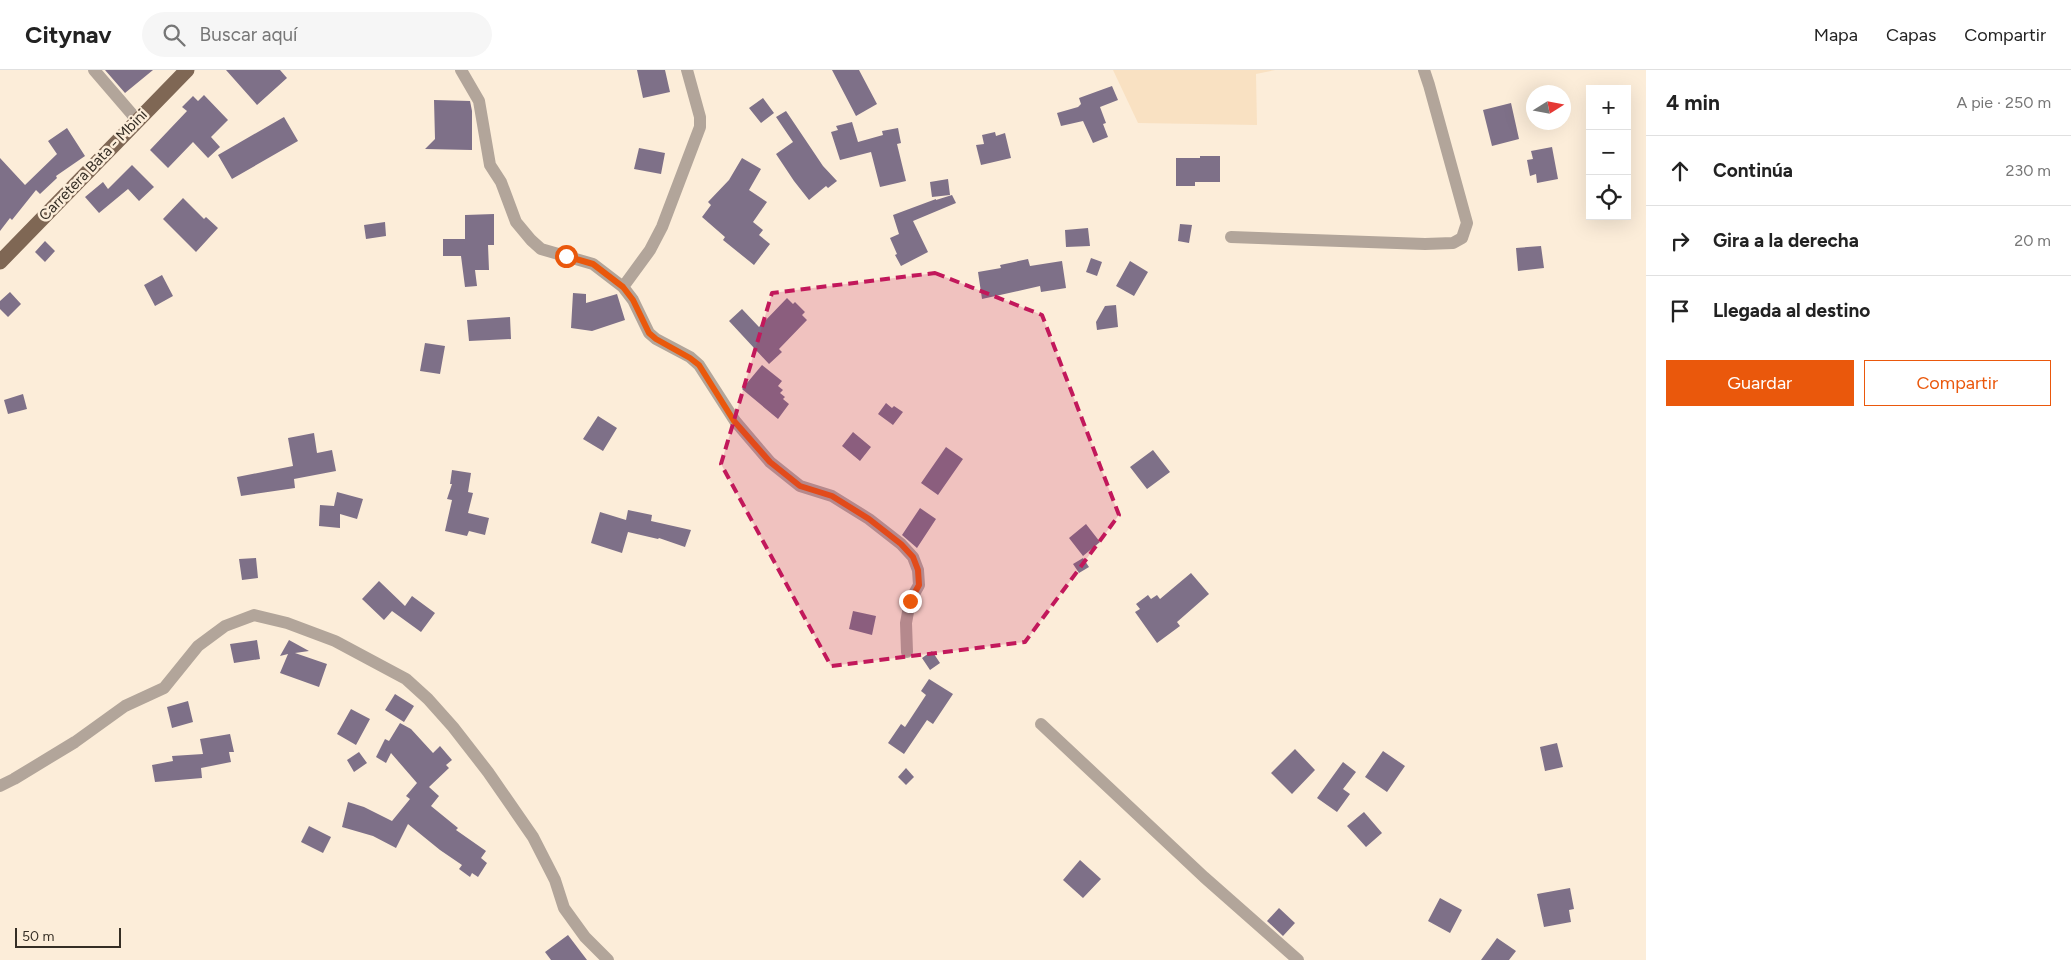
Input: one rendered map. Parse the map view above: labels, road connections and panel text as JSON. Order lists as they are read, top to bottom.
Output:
{
  "streets": {
    "main road": ["Carretera Bata - Mbini"]
  },
  "scale_bar": "50 m",
  "north": "right",
  "page": {
    "header": "Citynav",
    "search": "Buscar aquí",
    "nav": ["Mapa", "Capas", "Compartir"],
    "heading": ["4 min", "A pie · 250 m"],
    "map_buttons": ["+", "−"],
    "list": [
      ["Continúa", "230 m"],
      ["Gira a la derecha", "20 m"],
      "Llegada al destino"
    ],
    "buttons": ["Guardar", "Compartir"],
    "scale": "50 m"
  }
}
